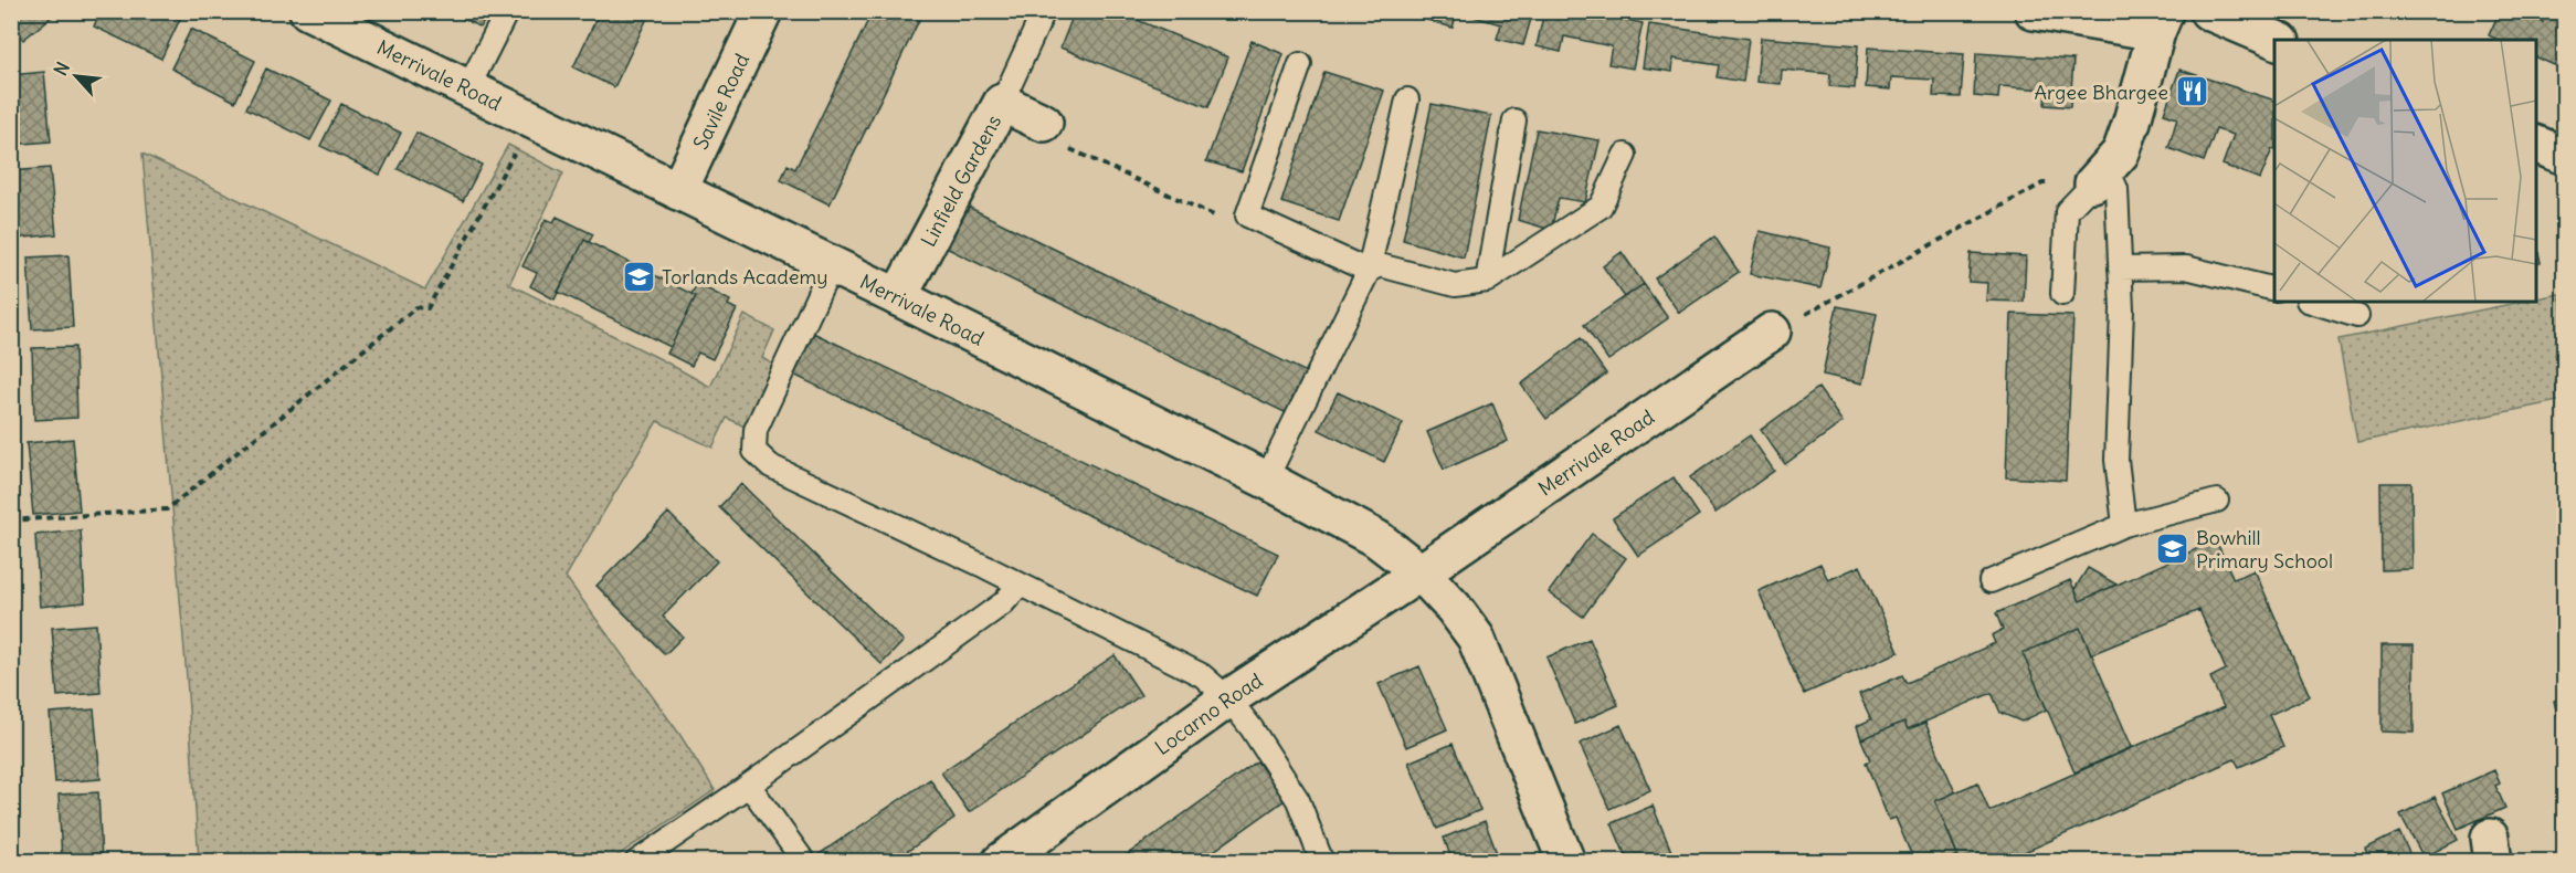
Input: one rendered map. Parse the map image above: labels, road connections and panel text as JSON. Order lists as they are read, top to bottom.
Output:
{
  "streets": {
    "street": [
      "Merrivale Road",
      "Savile Road",
      "Linfield Gardens",
      "Locarno Road"
    ]
  },
  "crossings": [
    ["Merrivale Road", "Savile Road"],
    ["Merrivale Road", "Linfield Gardens"],
    ["Merrivale Road", "Locarno Road"]
  ],
  "places": {
    "restaurant": ["Argee Bhargee"],
    "school or university": ["Torlands Academy", "Bowhill Primary School"]
  },
  "north": "top left"
}
